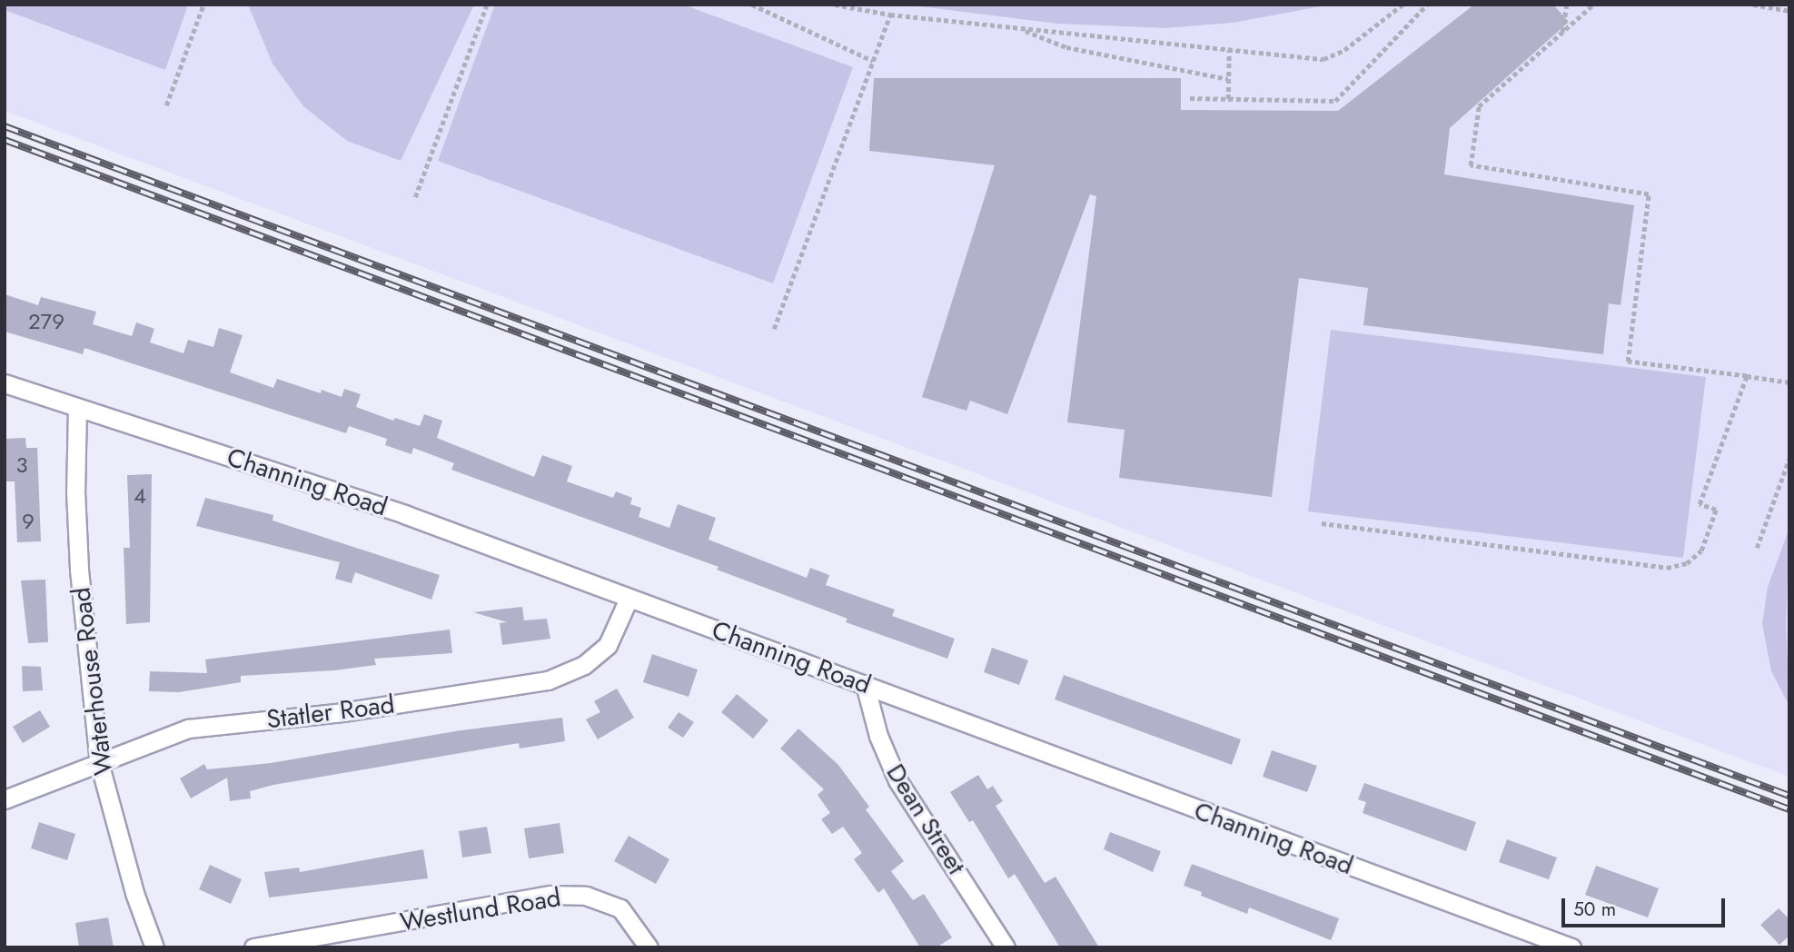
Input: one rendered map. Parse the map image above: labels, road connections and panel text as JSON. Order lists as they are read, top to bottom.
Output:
{
  "streets": {
    "street": [
      "Channing Road",
      "Waterhouse Road",
      "Statler Road",
      "Dean Street",
      "Westlund Road"
    ]
  },
  "crossings": [
    ["Channing Road", "Waterhouse Road"],
    ["Channing Road", "Statler Road"],
    ["Channing Road", "Dean Street"],
    ["Waterhouse Road", "Statler Road"]
  ],
  "house_numbers": [
    "279",
    "3",
    "4",
    "9"
  ],
  "scale_bar": "50 m"
}
